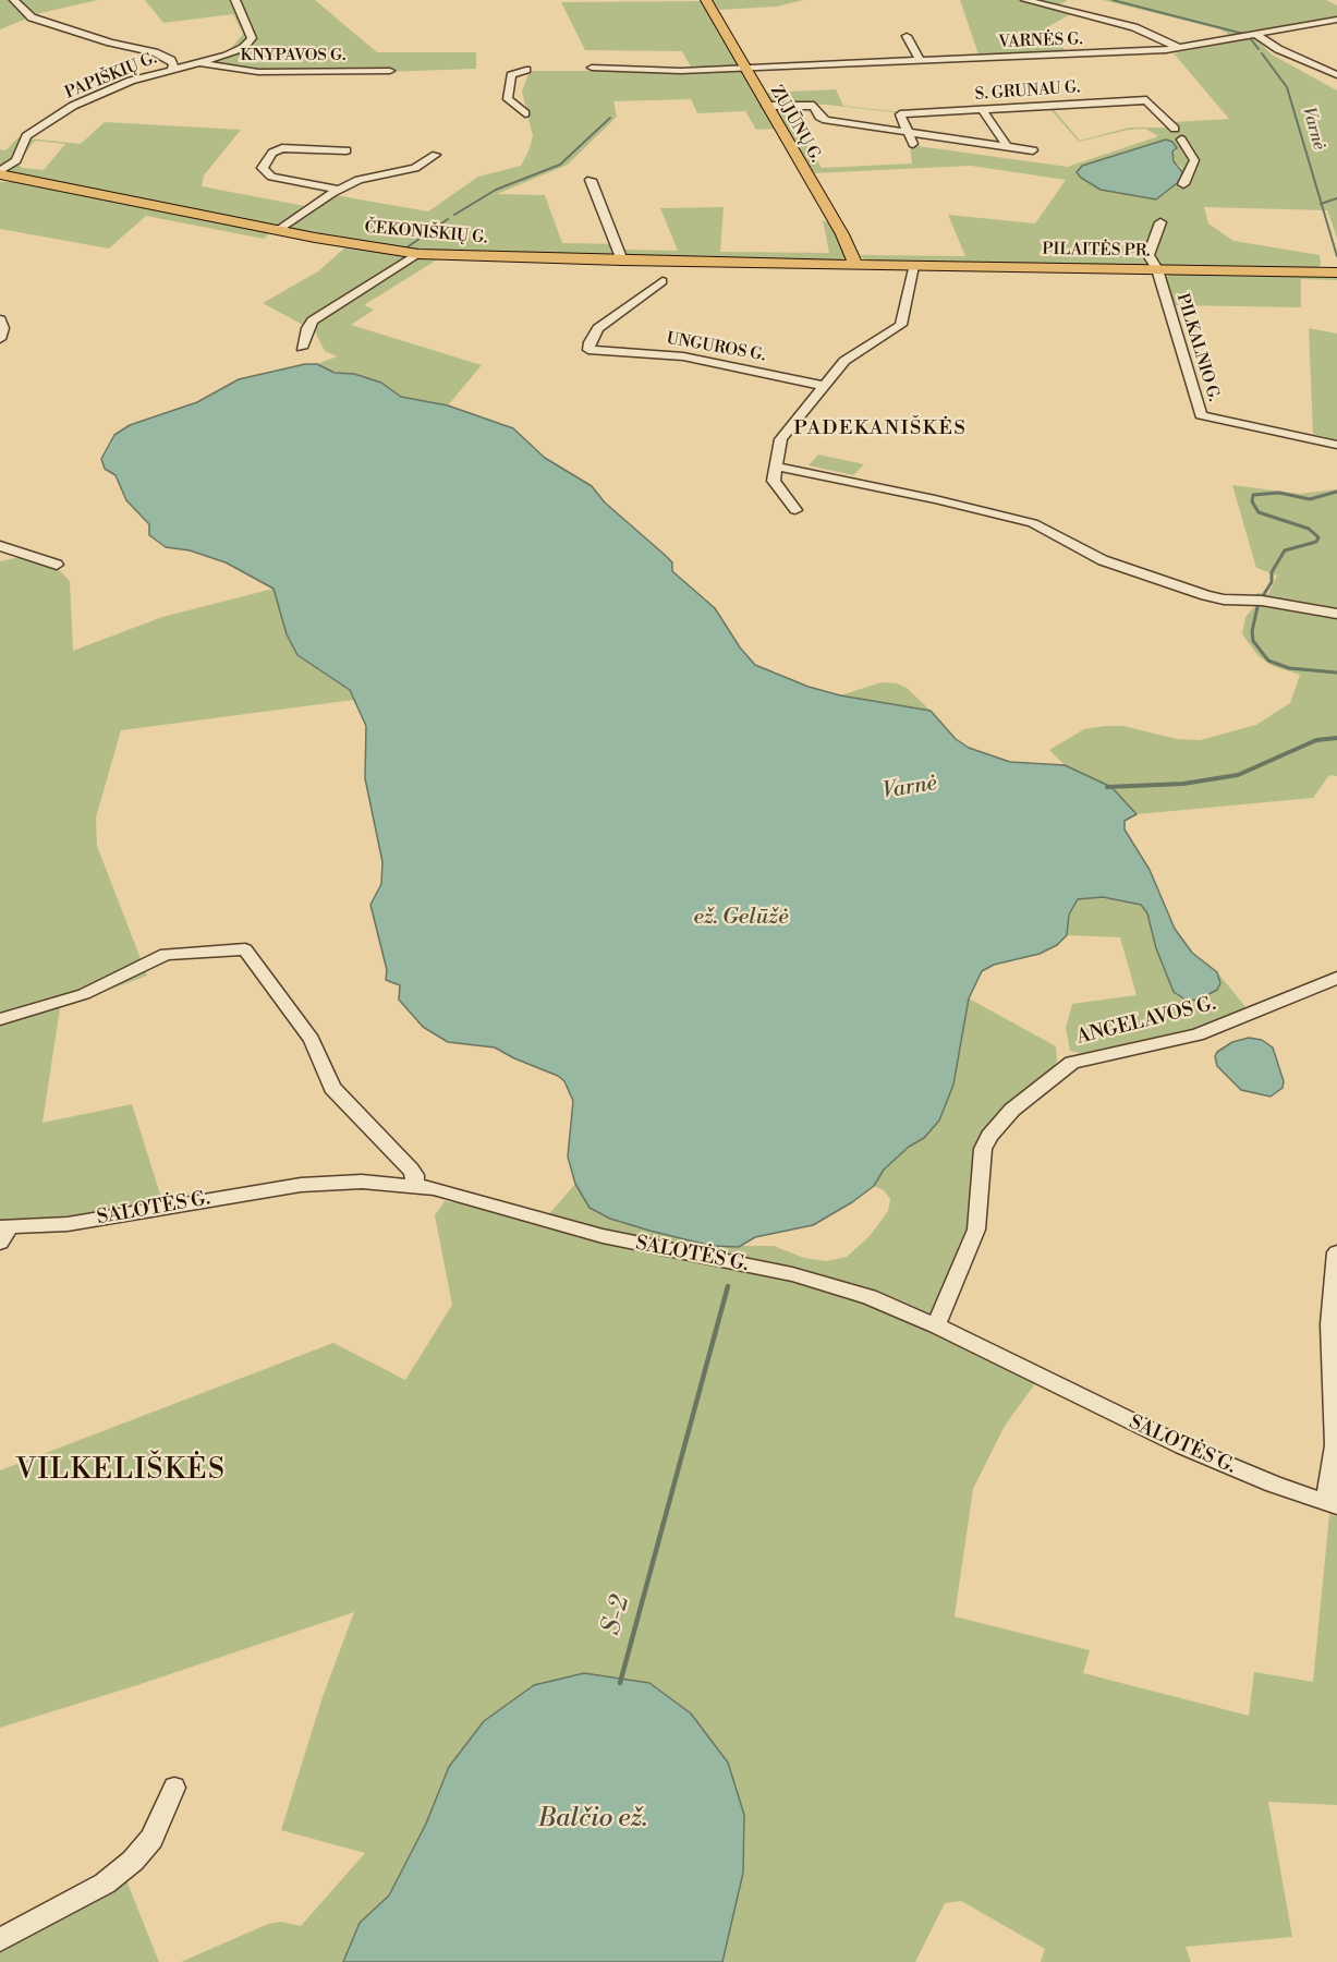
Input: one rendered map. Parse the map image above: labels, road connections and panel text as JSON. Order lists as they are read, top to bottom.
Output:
{
  "streets": {
    "main road": ["ZUJŪNŲ G.", "ČEKONIŠKIŲ G.", "PILAITĖS PR."],
    "street": [
      "VARNĖS G.",
      "KNYPAVOS G.",
      "PAPIŠKIŲ G.",
      "S. GRUNAU G.",
      "UNGUROS G.",
      "PILKALNIO G.",
      "ANGELAVOS G.",
      "SALOTĖS G."
    ]
  },
  "crossings": [
    ["VARNĖS G.", "ZUJŪNŲ G."],
    ["KNYPAVOS G.", "PAPIŠKIŲ G."],
    ["PAPIŠKIŲ G.", "ČEKONIŠKIŲ G."],
    ["ZUJŪNŲ G.", "ČEKONIŠKIŲ G."],
    ["ZUJŪNŲ G.", "PILAITĖS PR."],
    ["ČEKONIŠKIŲ G.", "PILAITĖS PR."],
    ["PILAITĖS PR.", "PILKALNIO G."],
    ["ANGELAVOS G.", "SALOTĖS G."]
  ],
  "districts": ["PADEKANIŠKĖS", "VILKELIŠKĖS"],
  "water": [
    "Varnė",
    "ež. Gelūžė",
    "S-2",
    "Balčio ež."
  ]
}
